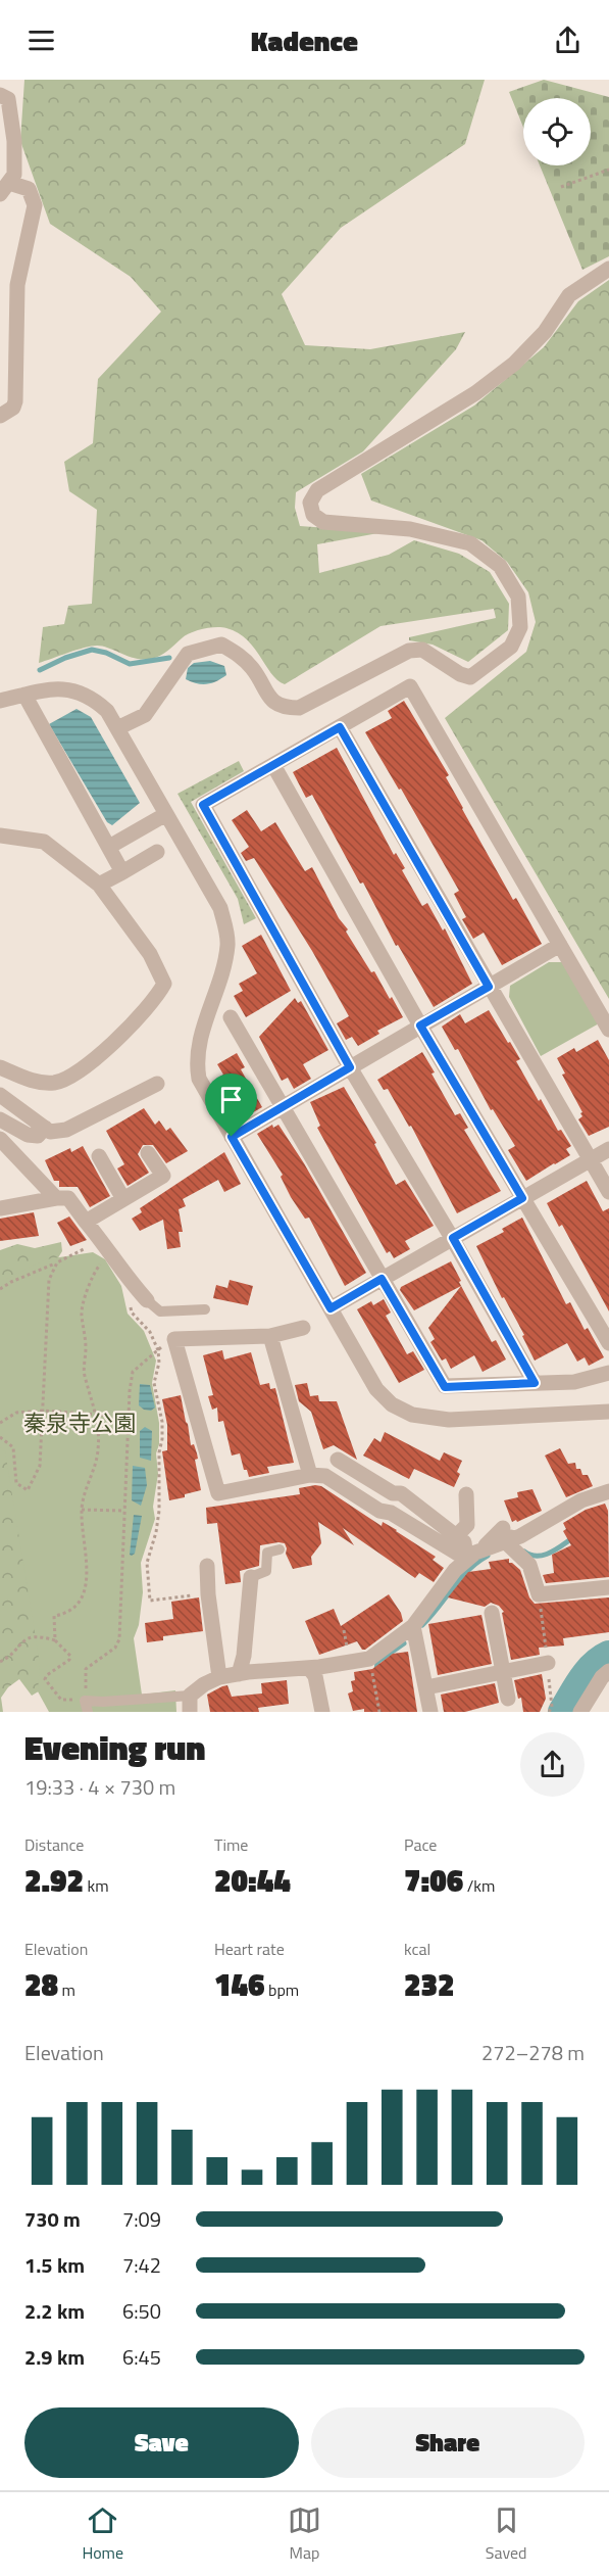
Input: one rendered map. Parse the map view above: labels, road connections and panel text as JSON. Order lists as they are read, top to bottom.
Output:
{
  "parks": ["秦泉寺公園"],
  "page": {
    "header": "Kadence",
    "heading": ["Evening run", "19:33 · 4 × 730 m"],
    "stats": [
      ["Distance", "2.92 km"],
      ["Time", "20:44"],
      ["Pace", "7:06 /km"],
      ["Elevation", "28 m"],
      ["Heart rate", "146 bpm"],
      ["kcal", "232"]
    ],
    "chart": ["Elevation", "272–278 m"],
    "list": [
      {
        "name": "730 m",
        "note": "7:09"
      },
      {
        "name": "1.5 km",
        "note": "7:42"
      },
      {
        "name": "2.2 km",
        "note": "6:50"
      },
      {
        "name": "2.9 km",
        "note": "6:45"
      }
    ],
    "buttons": ["Save", "Share"],
    "tabs": ["Home", "Map", "Saved"]
  }
}
